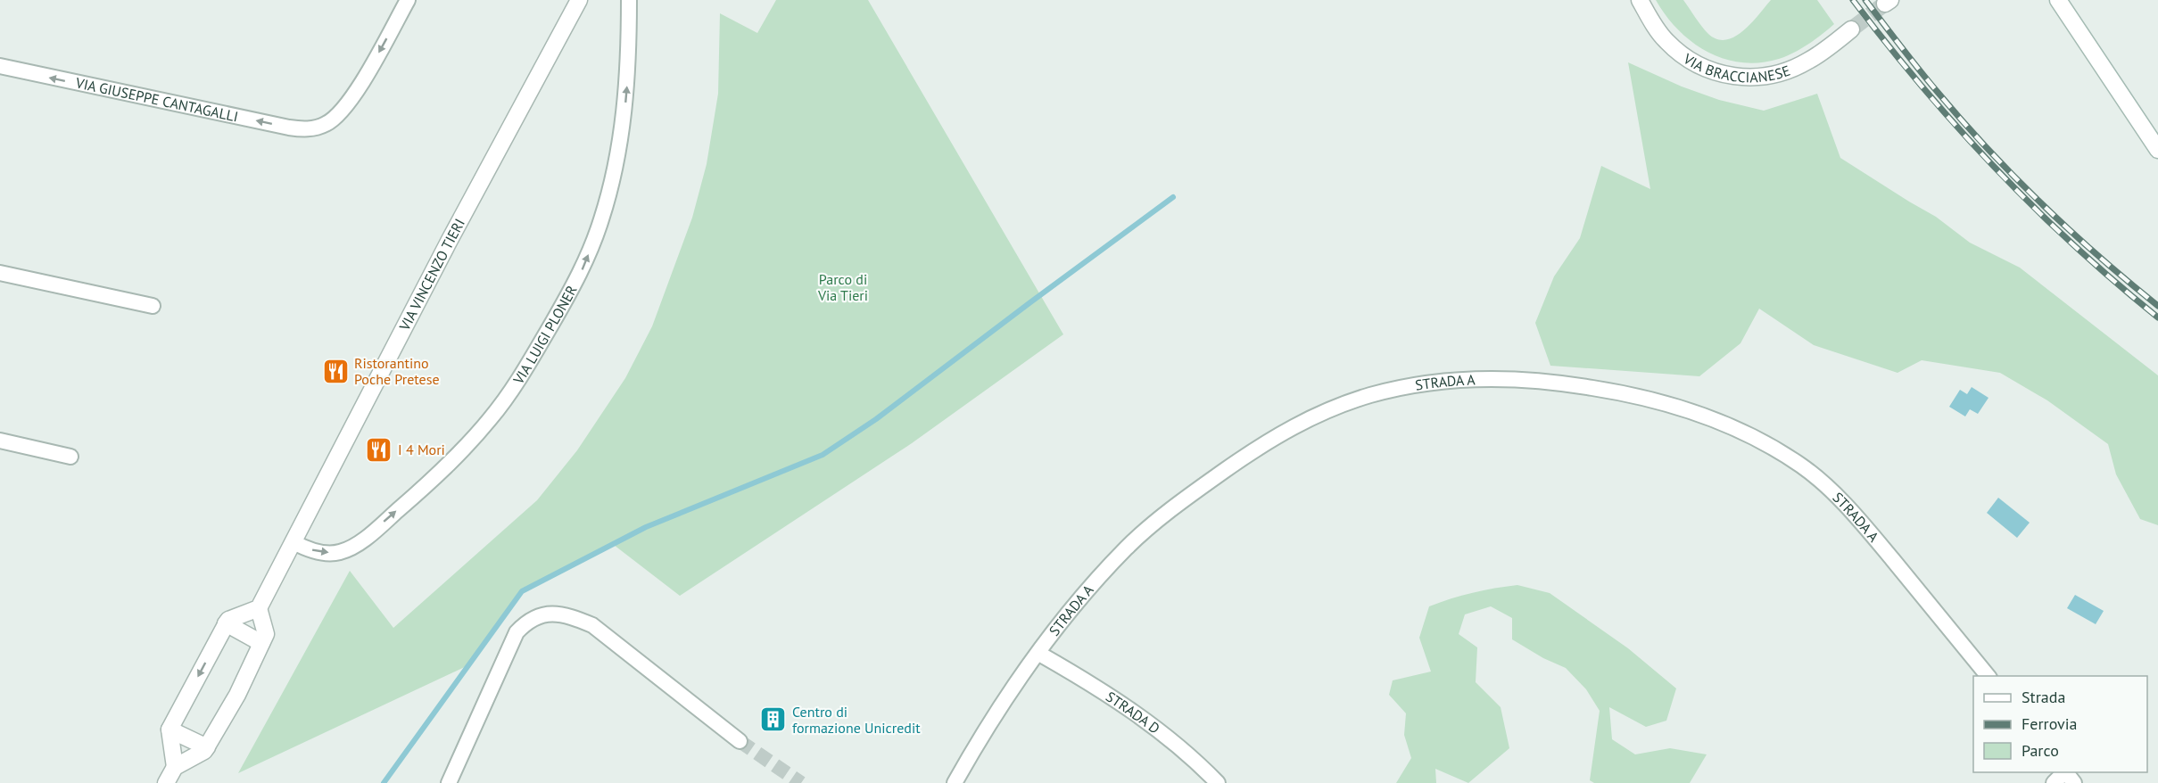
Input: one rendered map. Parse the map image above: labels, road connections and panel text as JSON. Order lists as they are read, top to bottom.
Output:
{
  "streets": {
    "street": [
      "VIA BRACCIANESE",
      "VIA GIUSEPPE CANTAGALLI",
      "VIA VINCENZO TIERI",
      "VIA LUIGI PLONER",
      "STRADA A",
      "STRADA D"
    ]
  },
  "crossings": [
    ["VIA VINCENZO TIERI", "VIA LUIGI PLONER"],
    ["STRADA A", "STRADA D"]
  ],
  "one_way": ["VIA GIUSEPPE CANTAGALLI", "VIA LUIGI PLONER"],
  "parks": ["Parco di Via Tieri"],
  "places": {
    "restaurant": ["Ristorantino Poche Pretese", "I 4 Mori"],
    "building": ["Centro di formazione Unicredit"]
  },
  "legend": ["Strada", "Ferrovia", "Parco"]
}
